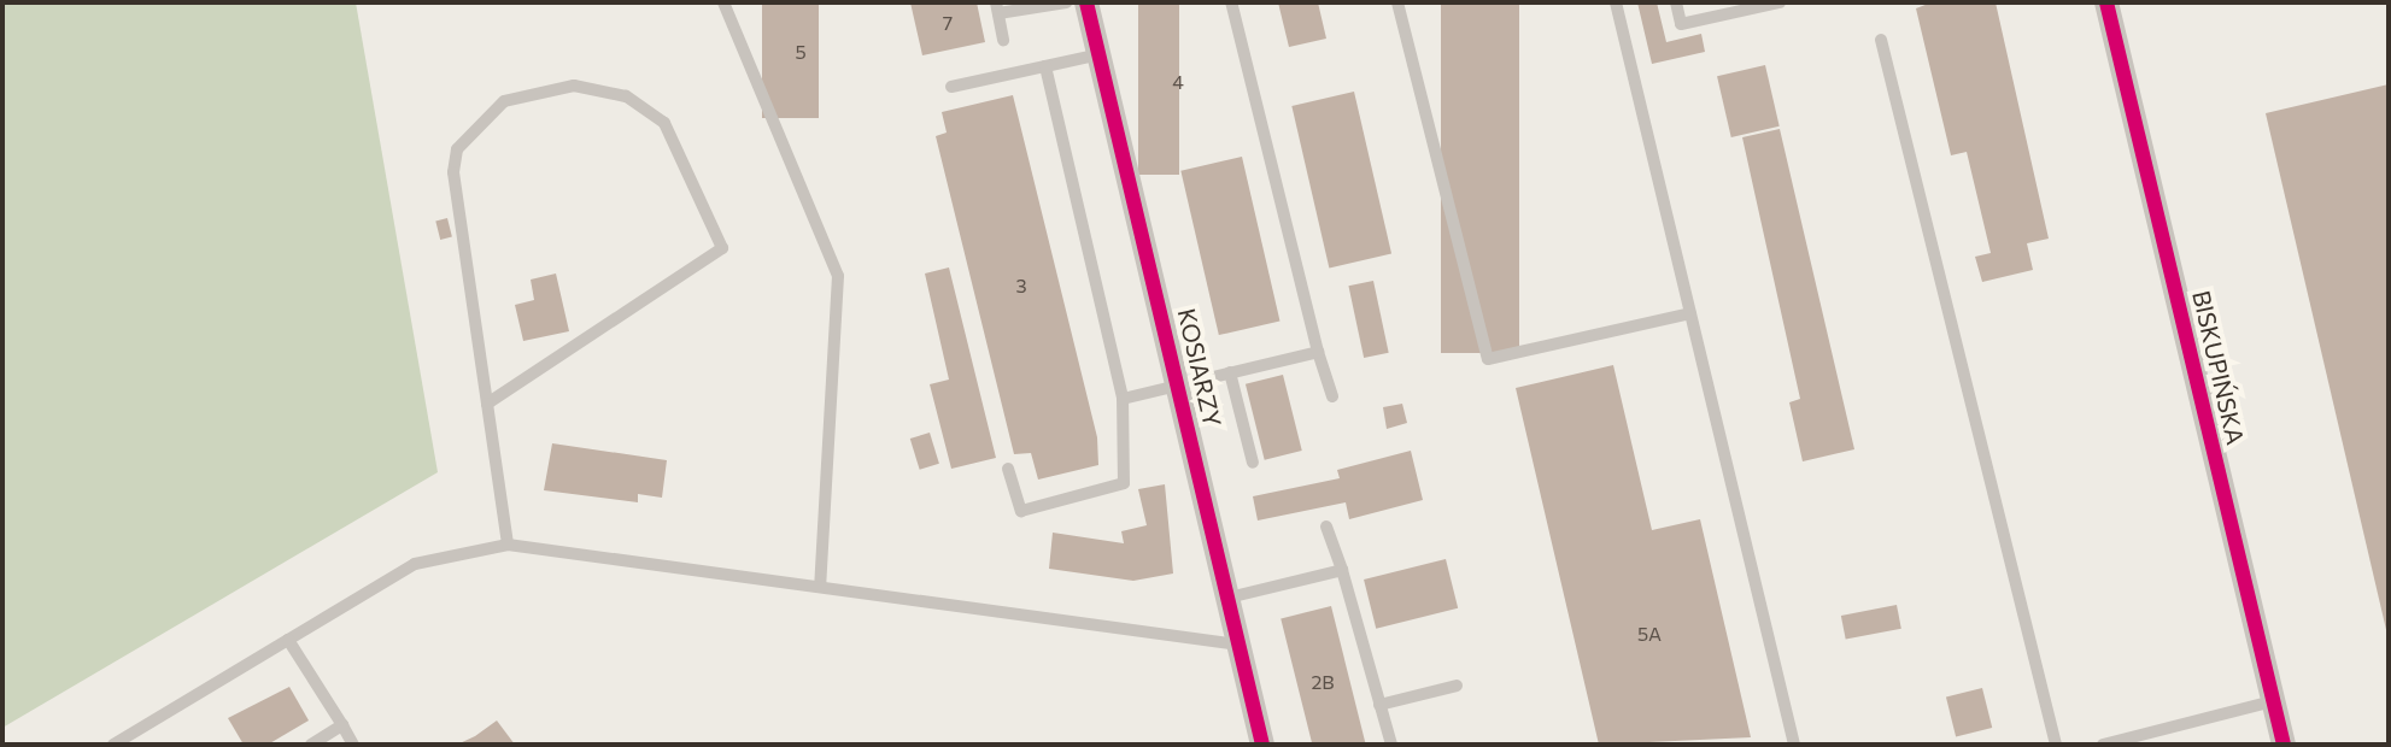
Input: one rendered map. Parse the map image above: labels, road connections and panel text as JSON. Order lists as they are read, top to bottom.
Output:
{
  "streets": {
    "street": ["KOSIARZY", "BISKUPIŃSKA"]
  },
  "house_numbers": [
    "7",
    "5",
    "4",
    "3",
    "5A",
    "2B"
  ]
}
